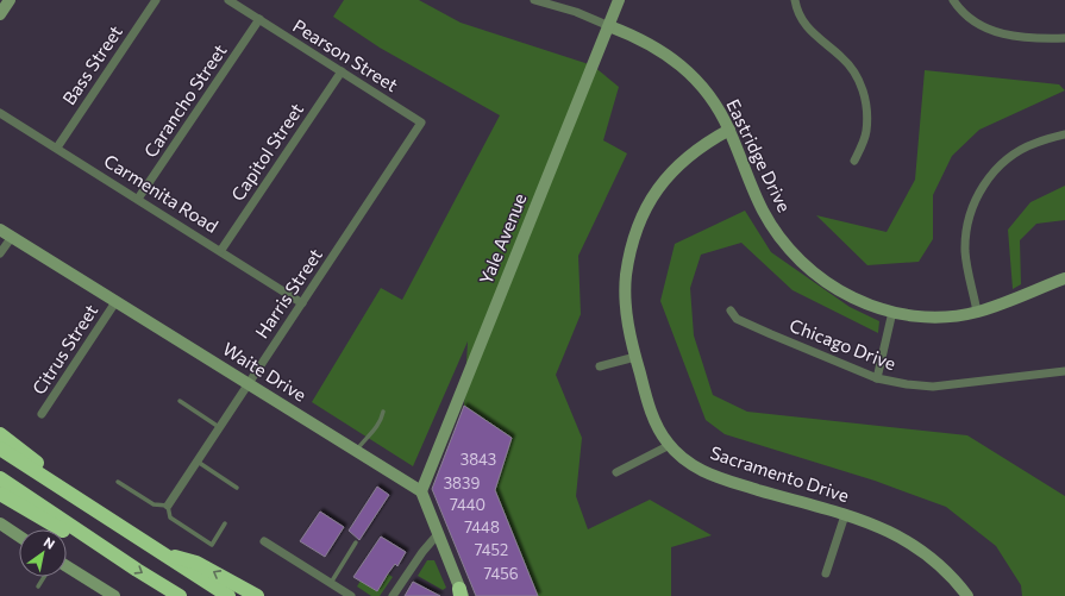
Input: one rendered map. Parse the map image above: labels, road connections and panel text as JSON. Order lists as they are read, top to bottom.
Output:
{
  "streets": {
    "street": [
      "Pearson Street",
      "Bass Street",
      "Carancho Street",
      "Capitol Street",
      "Eastridge Drive",
      "Carmenita Road",
      "Yale Avenue",
      "Harris Street",
      "Chicago Drive",
      "Citrus Street",
      "Waite Drive",
      "Sacramento Drive"
    ]
  },
  "crossings": [
    ["Pearson Street", "Carancho Street"],
    ["Pearson Street", "Capitol Street"],
    ["Pearson Street", "Harris Street"],
    ["Bass Street", "Carmenita Road"],
    ["Carancho Street", "Carmenita Road"],
    ["Capitol Street", "Carmenita Road"],
    ["Eastridge Drive", "Yale Avenue"],
    ["Eastridge Drive", "Sacramento Drive"],
    ["Carmenita Road", "Harris Street"],
    ["Yale Avenue", "Waite Drive"],
    ["Harris Street", "Waite Drive"],
    ["Citrus Street", "Waite Drive"]
  ],
  "house_numbers": [
    "3843",
    "3839",
    "7440",
    "7448",
    "7452",
    "7456"
  ],
  "north": "top right"
}
